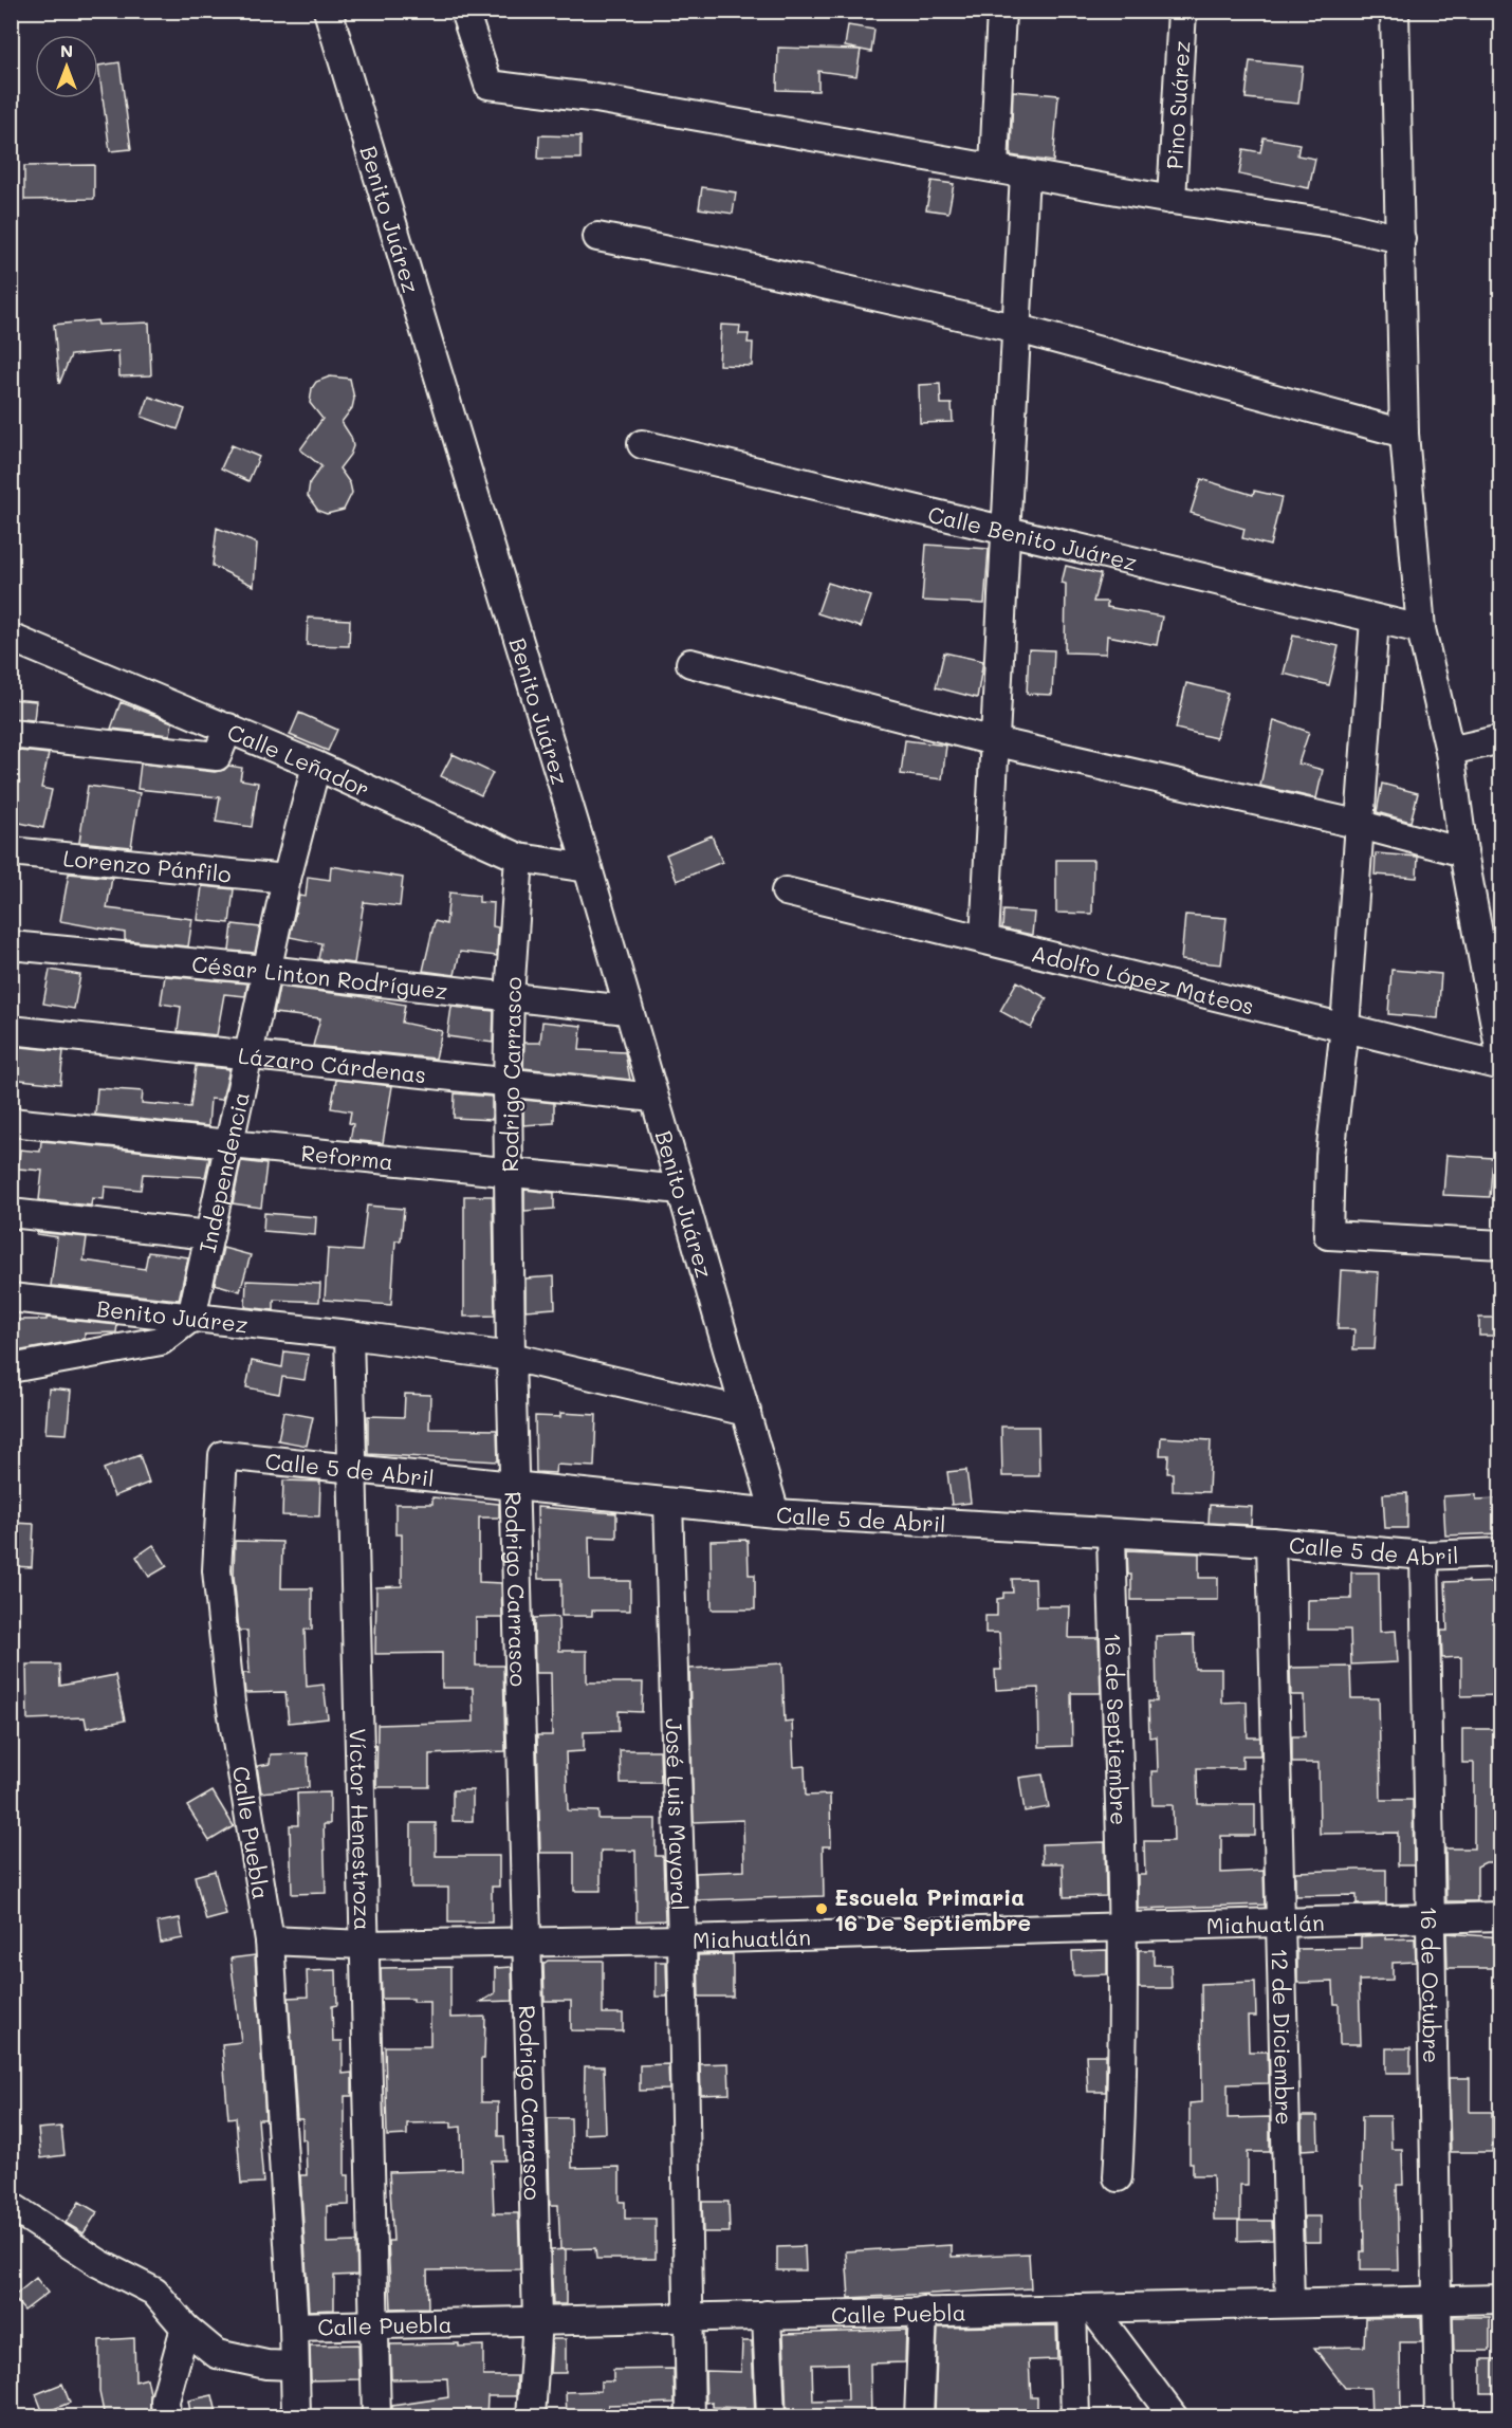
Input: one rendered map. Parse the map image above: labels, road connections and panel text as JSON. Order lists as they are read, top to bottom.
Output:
{
  "streets": {
    "street": [
      "Pino Suárez",
      "Benito Juárez",
      "Calle Benito Juárez",
      "Calle Leñador",
      "Lorenzo Pánfilo",
      "César Linton Rodríguez",
      "Adolfo López Mateos",
      "Lázaro Cárdenas",
      "Rodrigo Carrasco",
      "Reforma",
      "Independencia",
      "Calle 5 de Abril",
      "16 de Septiembre",
      "José Luis Mayoral",
      "Víctor Henestroza",
      "Calle Puebla",
      "Miahuatlán",
      "16 de Octubre",
      "12 de Diciembre"
    ]
  },
  "crossings": [
    ["Benito Juárez", "Calle Leñador"],
    ["Benito Juárez", "César Linton Rodríguez"],
    ["Benito Juárez", "Lázaro Cárdenas"],
    ["Benito Juárez", "Rodrigo Carrasco"],
    ["Benito Juárez", "Reforma"],
    ["Benito Juárez", "Independencia"],
    ["Benito Juárez", "Calle 5 de Abril"],
    ["Benito Juárez", "Víctor Henestroza"],
    ["Calle Leñador", "Rodrigo Carrasco"],
    ["Calle Leñador", "Independencia"],
    ["Lorenzo Pánfilo", "Independencia"],
    ["César Linton Rodríguez", "Rodrigo Carrasco"],
    ["César Linton Rodríguez", "Independencia"],
    ["Lázaro Cárdenas", "Rodrigo Carrasco"],
    ["Lázaro Cárdenas", "Independencia"],
    ["Rodrigo Carrasco", "Reforma"],
    ["Rodrigo Carrasco", "Calle 5 de Abril"],
    ["Rodrigo Carrasco", "Calle Puebla"],
    ["Rodrigo Carrasco", "Miahuatlán"],
    ["Reforma", "Independencia"],
    ["Calle 5 de Abril", "16 de Septiembre"],
    ["Calle 5 de Abril", "José Luis Mayoral"],
    ["Calle 5 de Abril", "Víctor Henestroza"],
    ["Calle 5 de Abril", "Calle Puebla"],
    ["Calle 5 de Abril", "16 de Octubre"],
    ["Calle 5 de Abril", "12 de Diciembre"],
    ["16 de Septiembre", "Miahuatlán"],
    ["José Luis Mayoral", "Calle Puebla"],
    ["José Luis Mayoral", "Miahuatlán"],
    ["Víctor Henestroza", "Calle Puebla"],
    ["Víctor Henestroza", "Miahuatlán"],
    ["Calle Puebla", "Miahuatlán"],
    ["Calle Puebla", "16 de Octubre"],
    ["Calle Puebla", "12 de Diciembre"],
    ["Miahuatlán", "16 de Octubre"],
    ["Miahuatlán", "12 de Diciembre"]
  ],
  "places": ["Escuela Primaria 16 De Septiembre"],
  "north": "top"
}
